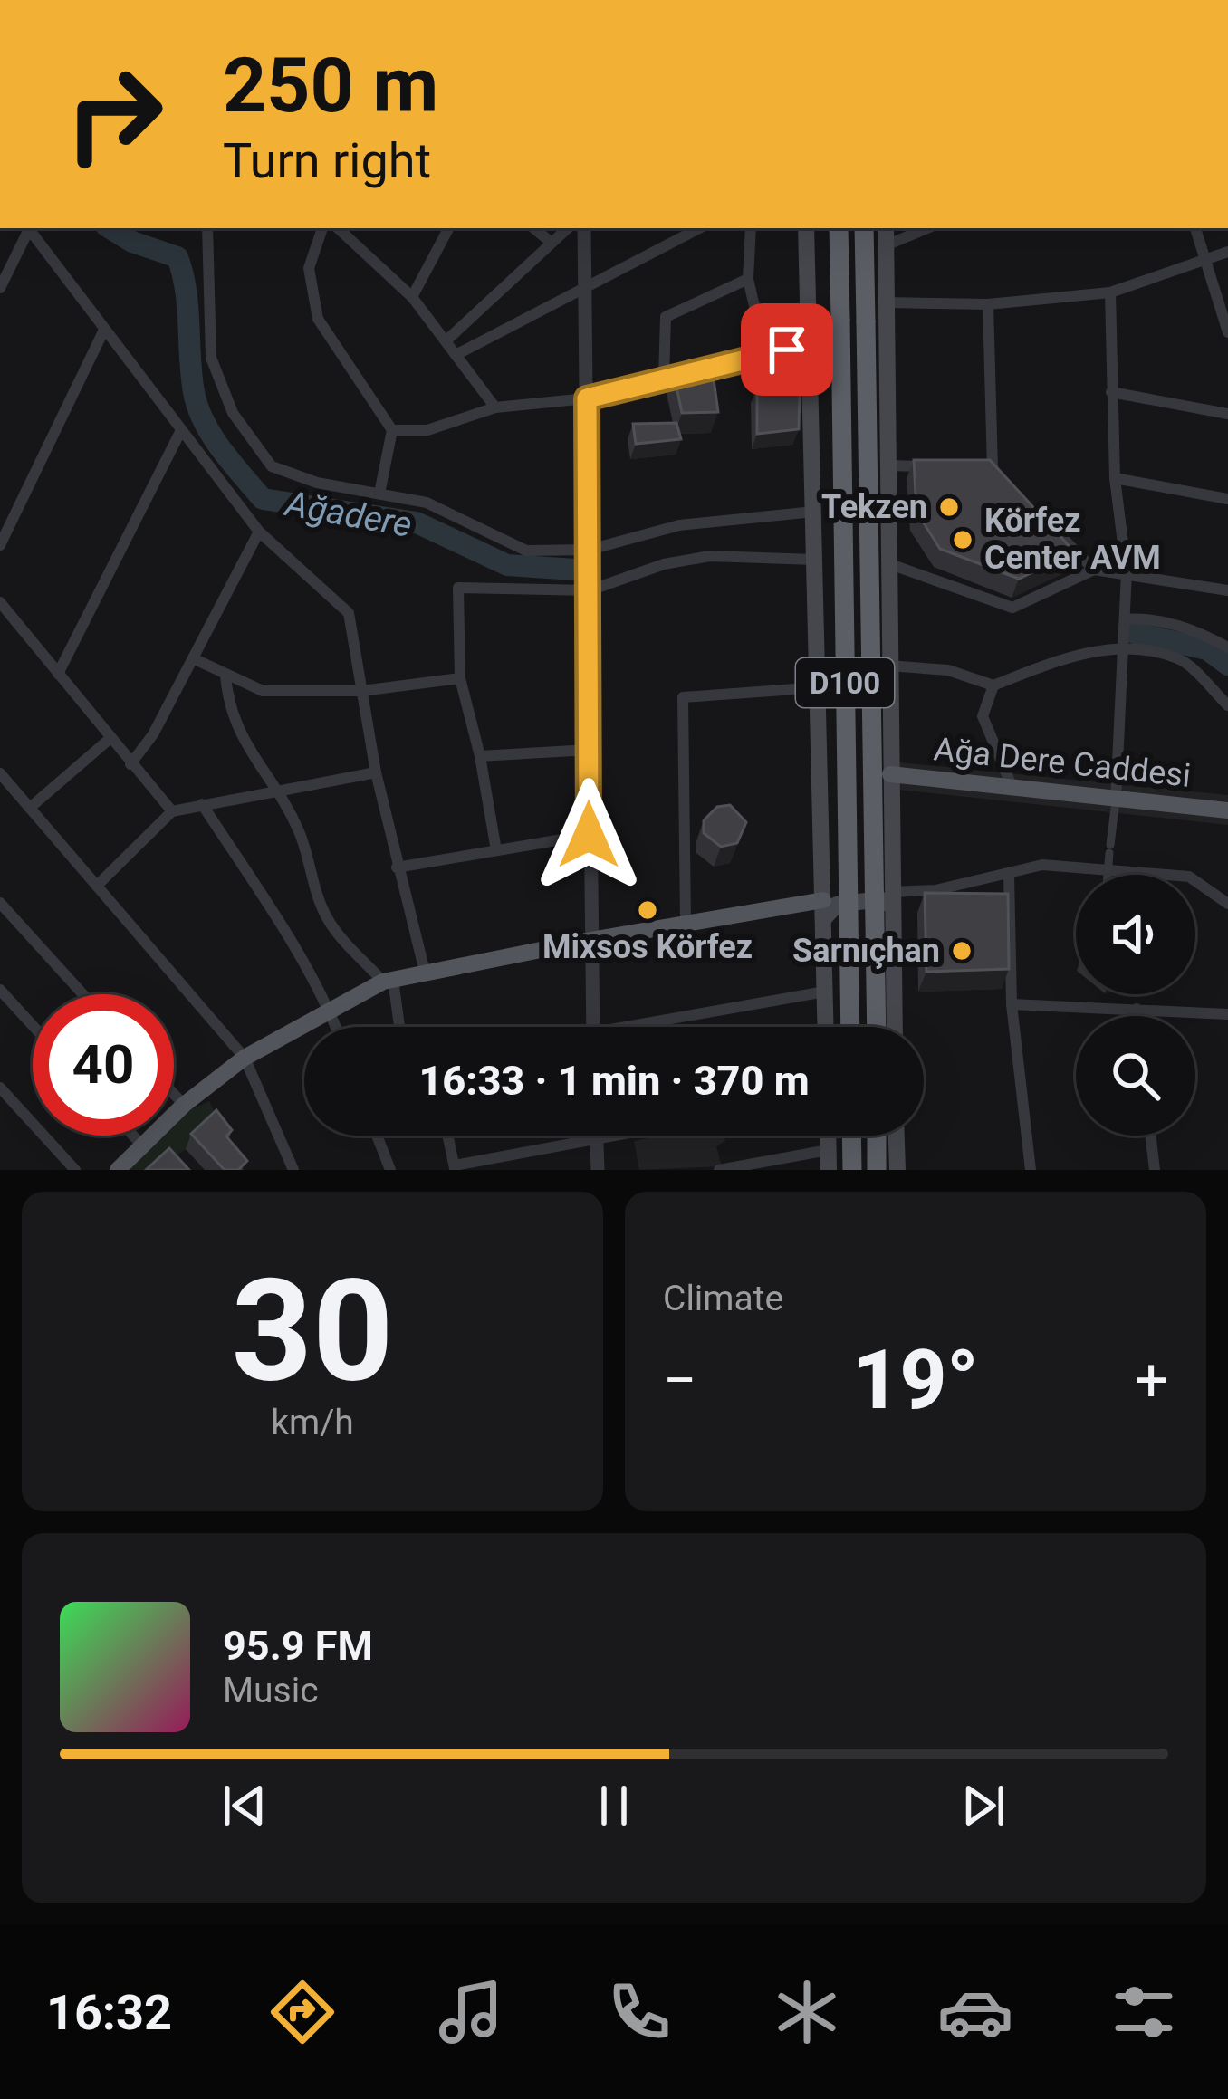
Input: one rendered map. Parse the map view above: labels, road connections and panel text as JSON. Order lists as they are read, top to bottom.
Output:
{
  "streets": {
    "highway": ["D100"],
    "main road": ["Ağa Dere Caddesi"]
  },
  "water": ["Ağadere"],
  "places": [
    "Tekzen",
    "Körfez Center AVM",
    "Mixsos Körfez",
    "Sarnıçhan"
  ],
  "page": {
    "turn": ["250 m", "Turn right"],
    "limit": "40",
    "trip": "16:33 · 1 min · 370 m",
    "tile": [
      ["30", "km/h"],
      "Climate"
    ],
    "heat": ["−", "19°", "+"],
    "song": ["95.9 FM", "Music"],
    "tabs": "16:32"
  }
}
